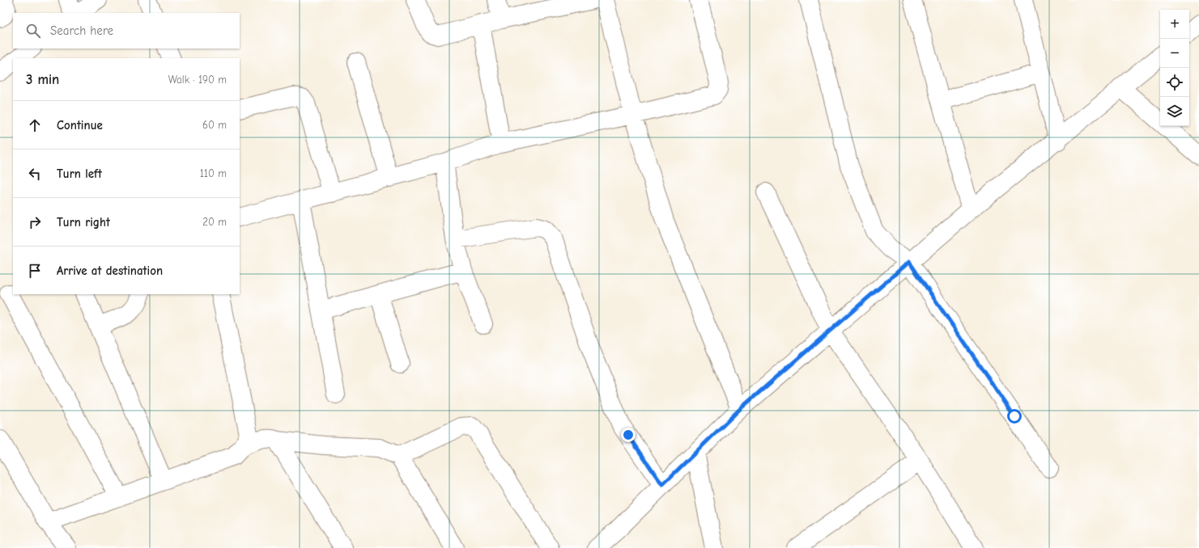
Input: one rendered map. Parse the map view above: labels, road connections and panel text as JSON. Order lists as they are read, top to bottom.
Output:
{
  "page": {
    "map_buttons": ["+", "−"],
    "search": "Search here",
    "heading": ["3 min", "Walk · 190 m"],
    "list": [
      ["Continue", "60 m"],
      ["Turn left", "110 m"],
      ["Turn right", "20 m"],
      "Arrive at destination"
    ]
  }
}
